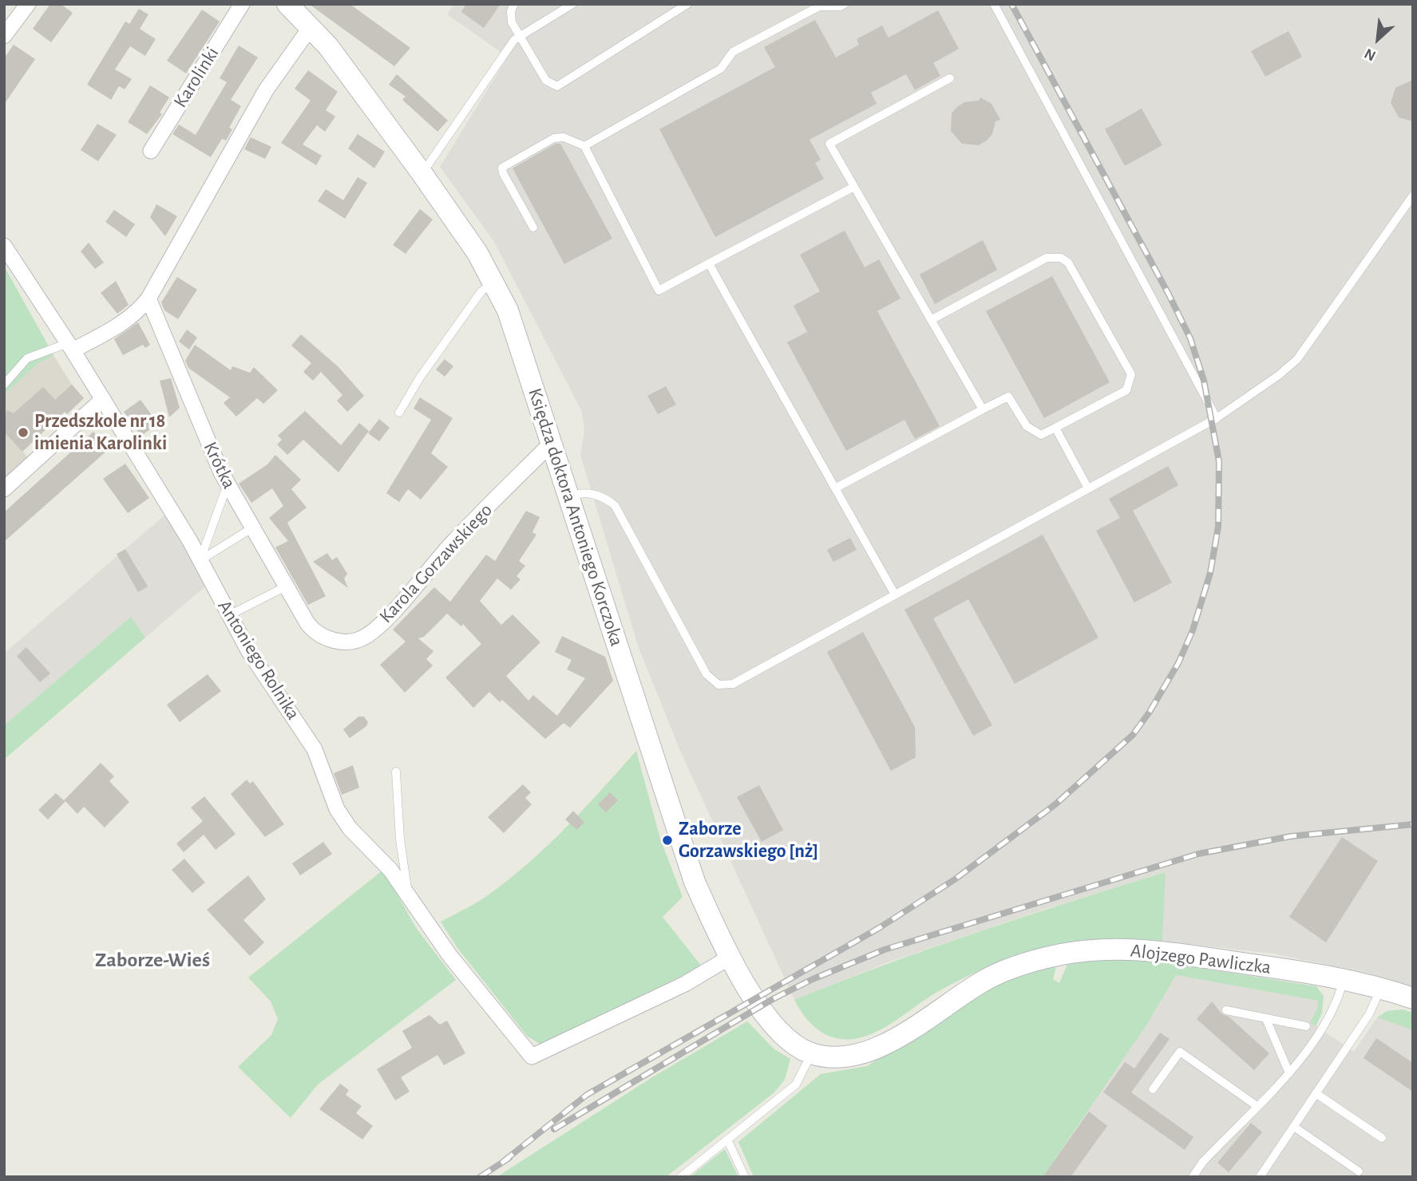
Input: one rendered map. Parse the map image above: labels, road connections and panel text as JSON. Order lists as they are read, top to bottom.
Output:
{
  "streets": {
    "street": [
      "Karolinki",
      "Krótka",
      "Księdza doktora Antoniego Korczoka",
      "Karola Gorzawskiego",
      "Antoniego Rolnika",
      "Alojzego Pawliczka"
    ]
  },
  "crossings": [
    ["Krótka", "Karola Gorzawskiego"],
    ["Księdza doktora Antoniego Korczoka", "Karola Gorzawskiego"],
    ["Księdza doktora Antoniego Korczoka", "Antoniego Rolnika"],
    ["Księdza doktora Antoniego Korczoka", "Alojzego Pawliczka"]
  ],
  "districts": ["Zaborze-Wieś"],
  "places": ["Przedszkole nr 18 imienia Karolinki", "Zaborze Gorzawskiego [nż]"],
  "north": "bottom left"
}
